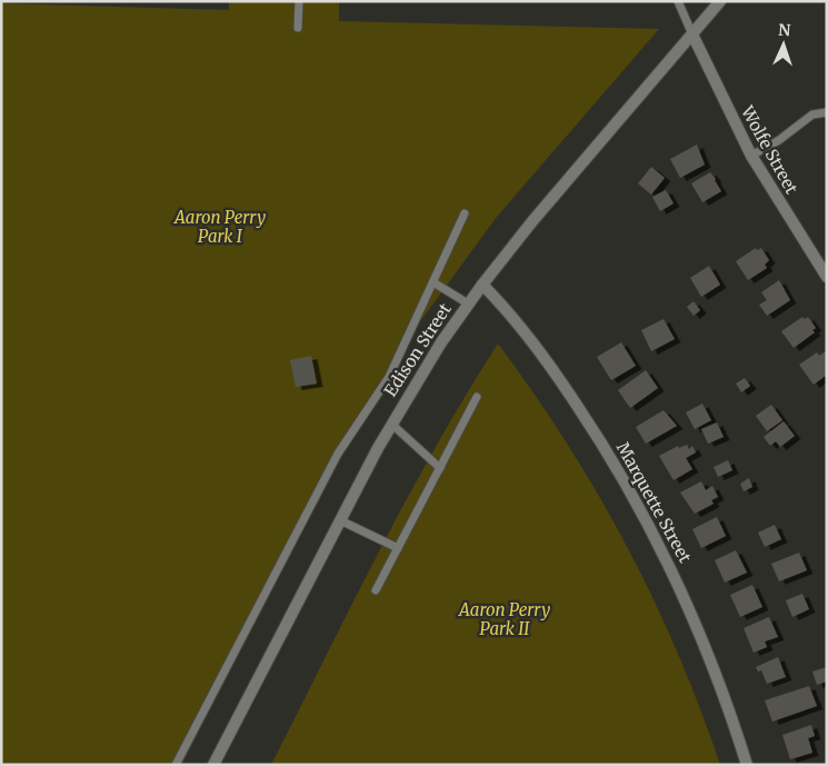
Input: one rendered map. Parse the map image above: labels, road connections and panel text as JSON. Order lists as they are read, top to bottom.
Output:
{
  "streets": {
    "street": ["Wolfe Street", "Edison Street", "Marquette Street"]
  },
  "crossings": [
    ["Wolfe Street", "Edison Street"],
    ["Edison Street", "Marquette Street"]
  ],
  "parks": ["Aaron Perry Park I", "Aaron Perry Park II"],
  "north": "top"
}
